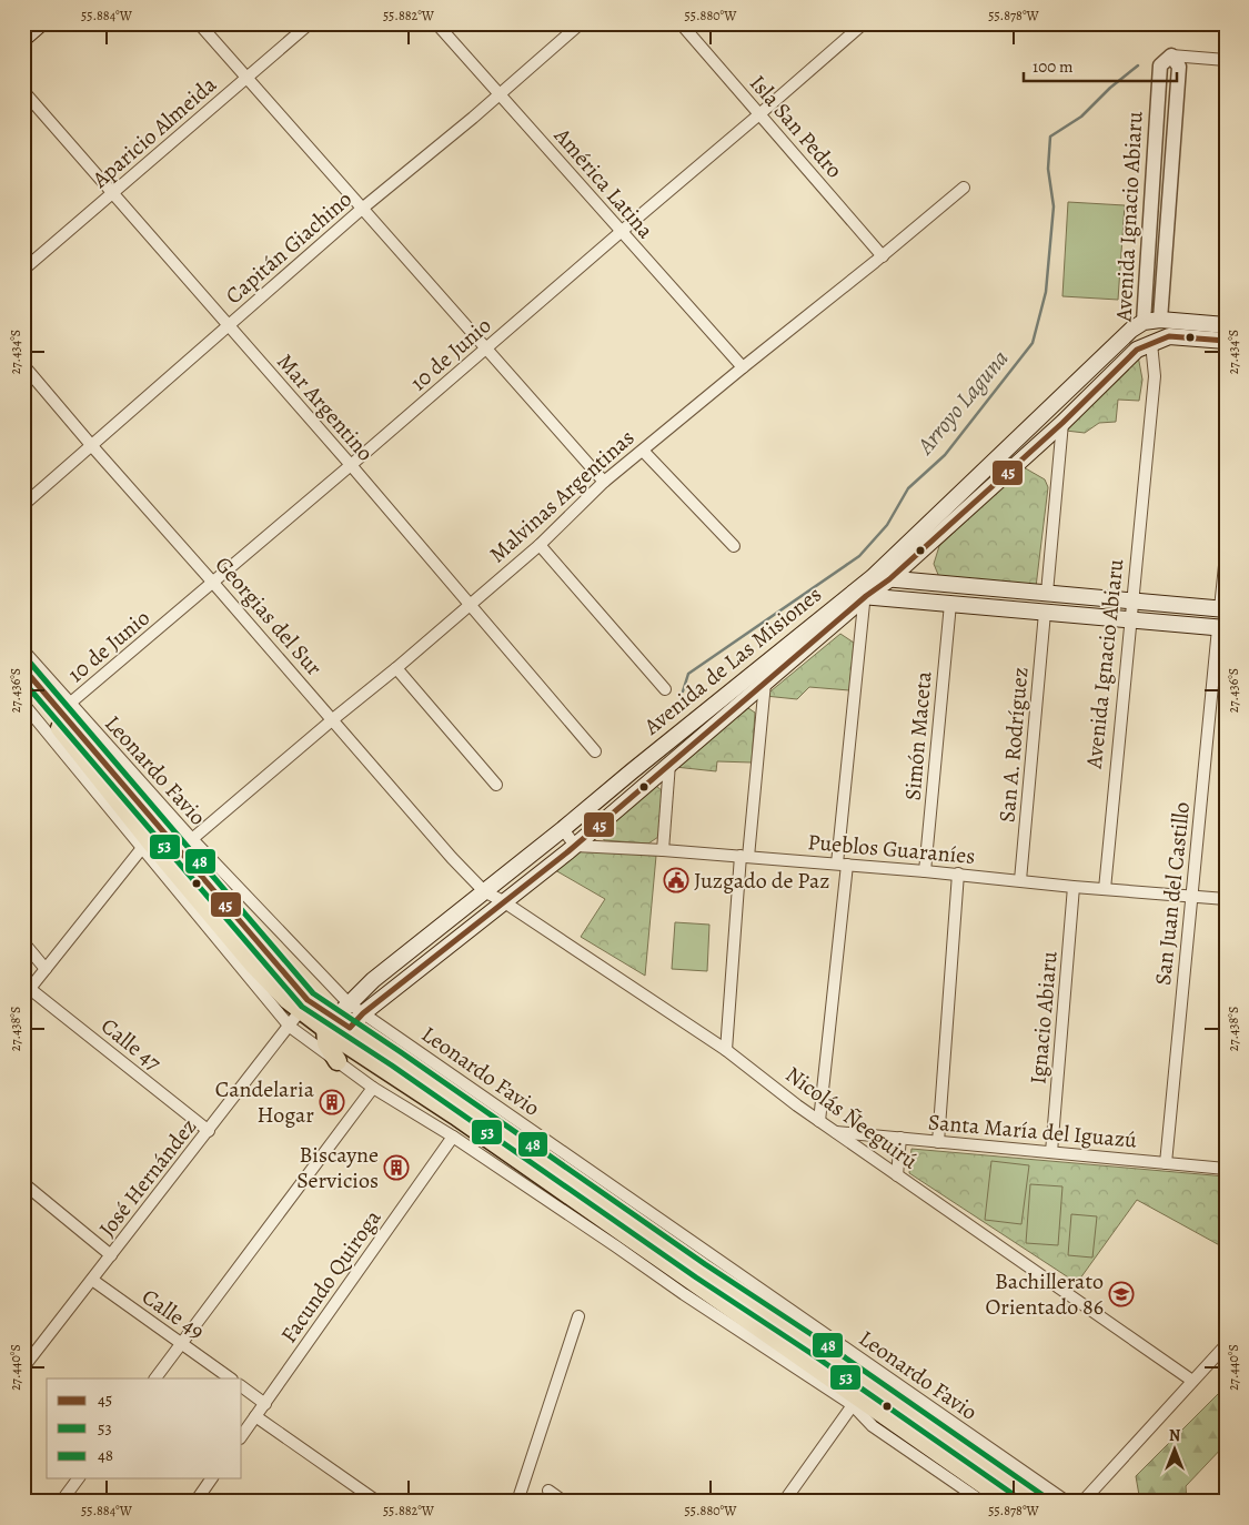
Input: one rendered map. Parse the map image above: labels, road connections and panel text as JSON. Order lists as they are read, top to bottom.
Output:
{
  "streets": {
    "main road": ["Avenida Ignacio Abiaru", "Avenida de Las Misiones"],
    "street": [
      "Isla San Pedro",
      "Aparicio Almeida",
      "América Latina",
      "Capitán Giachino",
      "10 de Junio",
      "Mar Argentino",
      "Malvinas Argentinas",
      "Georgias del Sur",
      "Simón Maceta",
      "San A. Rodríguez",
      "Leonardo Favio",
      "Pueblos Guaraníes",
      "San Juan del Castillo",
      "Ignacio Abiaru",
      "Calle 47",
      "Nicolás Ñeeguirú",
      "Santa María del Iguazú",
      "José Hernández",
      "Facundo Quiroga",
      "Calle 49"
    ]
  },
  "crossings": [
    ["Isla San Pedro", "10 de Junio"],
    ["Isla San Pedro", "Malvinas Argentinas"],
    ["Aparicio Almeida", "Mar Argentino"],
    ["América Latina", "Capitán Giachino"],
    ["América Latina", "10 de Junio"],
    ["América Latina", "Malvinas Argentinas"],
    ["Avenida Ignacio Abiaru", "Avenida de Las Misiones"],
    ["Avenida Ignacio Abiaru", "Pueblos Guaraníes"],
    ["Capitán Giachino", "Mar Argentino"],
    ["Capitán Giachino", "Georgias del Sur"],
    ["10 de Junio", "Mar Argentino"],
    ["10 de Junio", "Georgias del Sur"],
    ["10 de Junio", "Leonardo Favio"],
    ["Mar Argentino", "Malvinas Argentinas"],
    ["Malvinas Argentinas", "Georgias del Sur"],
    ["Malvinas Argentinas", "Leonardo Favio"],
    ["Georgias del Sur", "Avenida de Las Misiones"],
    ["Georgias del Sur", "Nicolás Ñeeguirú"],
    ["Avenida de Las Misiones", "Leonardo Favio"],
    ["Avenida de Las Misiones", "Pueblos Guaraníes"],
    ["Avenida de Las Misiones", "Nicolás Ñeeguirú"],
    ["Simón Maceta", "Pueblos Guaraníes"],
    ["San A. Rodríguez", "Pueblos Guaraníes"],
    ["Pueblos Guaraníes", "San Juan del Castillo"],
    ["Pueblos Guaraníes", "Ignacio Abiaru"],
    ["San Juan del Castillo", "Santa María del Iguazú"],
    ["Ignacio Abiaru", "Santa María del Iguazú"],
    ["Calle 47", "José Hernández"],
    ["Nicolás Ñeeguirú", "Santa María del Iguazú"],
    ["José Hernández", "Calle 49"]
  ],
  "water": ["Arroyo Laguna"],
  "places": {
    "public building": ["Juzgado de Paz"],
    "building": ["Candelaria Hogar", "Biscayne Servicios"],
    "school or university": ["Bachillerato Orientado 86"]
  },
  "lines": ["transit line 45", "transit line 48", "transit line 53"],
  "legend": ["45", "53", "48"],
  "scale_bar": "100 m",
  "north": "top",
  "coordinates": [
    "55.884°W",
    "55.882°W",
    "55.880°W",
    "55.878°W",
    "27.434°S",
    "27.436°S",
    "27.438°S",
    "27.440°S"
  ]
}
